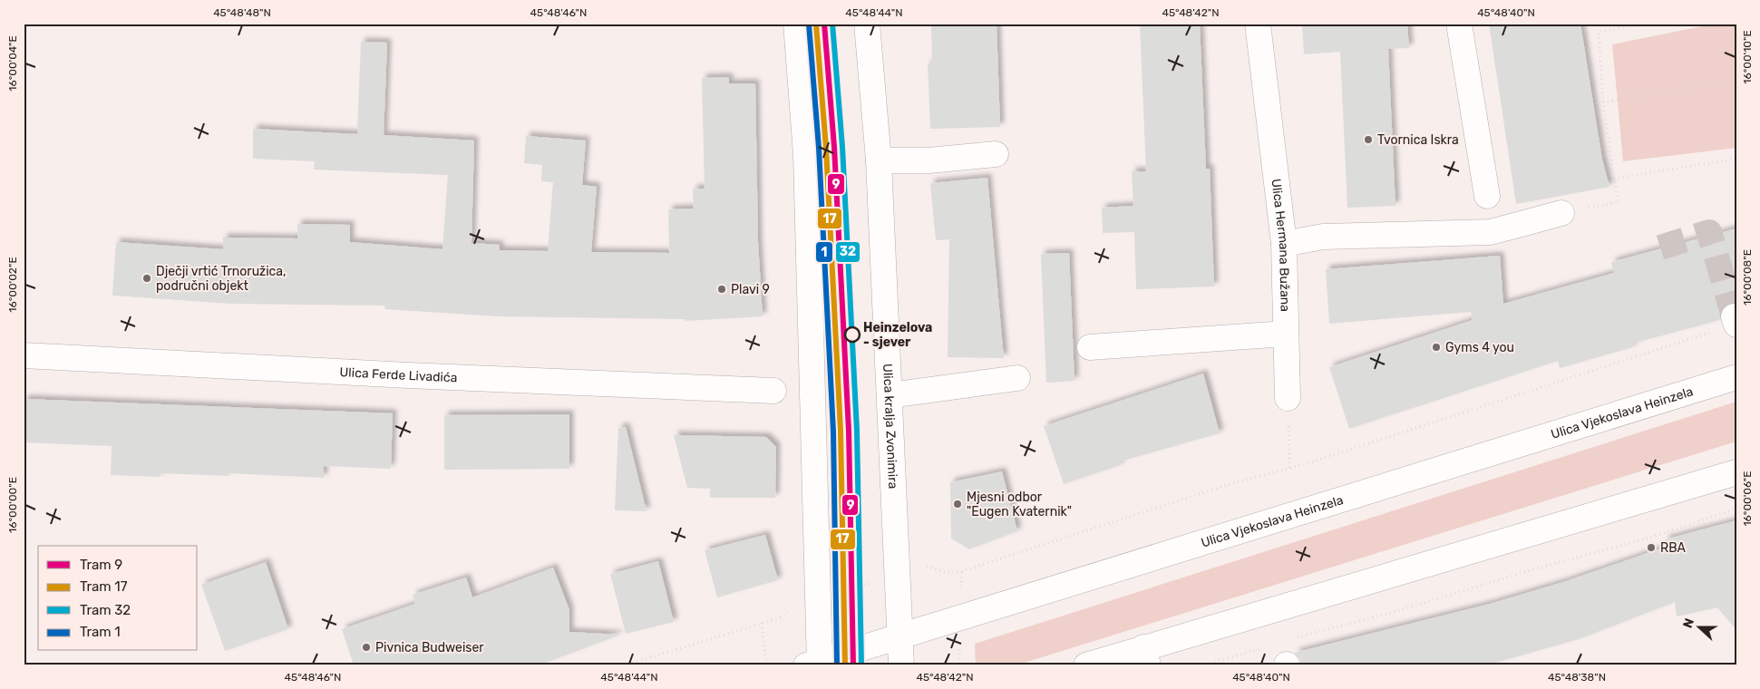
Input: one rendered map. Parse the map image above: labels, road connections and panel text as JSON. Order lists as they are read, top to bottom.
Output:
{
  "streets": {
    "main road": [
      "Ulica Hermana Bužana",
      "Ulica Ferde Livadića",
      "Ulica Vjekoslava Heinzela",
      "Ulica kralja Zvonimira"
    ]
  },
  "crossings": [
    ["Ulica Vjekoslava Heinzela", "Ulica kralja Zvonimira"]
  ],
  "places": [
    "Tvornica Iskra",
    "Dječji vrtić Trnoružica, područni objekt",
    "Plavi 9",
    "Heinzelova - sjever",
    "Gyms 4 you",
    "Mjesni odbor \"Eugen Kvaternik\"",
    "RBA",
    "Pivnica Budweiser"
  ],
  "lines": [
    "tram line 9",
    "tram line 32",
    "tram line 17",
    "tram line 1"
  ],
  "legend": [
    "Tram 9",
    "Tram 17",
    "Tram 32",
    "Tram 1"
  ],
  "north": "left",
  "coordinates": [
    "45°48'48\"N",
    "45°48'46\"N",
    "45°48'44\"N",
    "45°48'42\"N",
    "45°48'40\"N",
    "16°00'10\"E",
    "16°00'04\"E",
    "16°00'08\"E",
    "16°00'02\"E",
    "16°00'06\"E",
    "16°00'00\"E",
    "45°48'38\"N"
  ]
}
